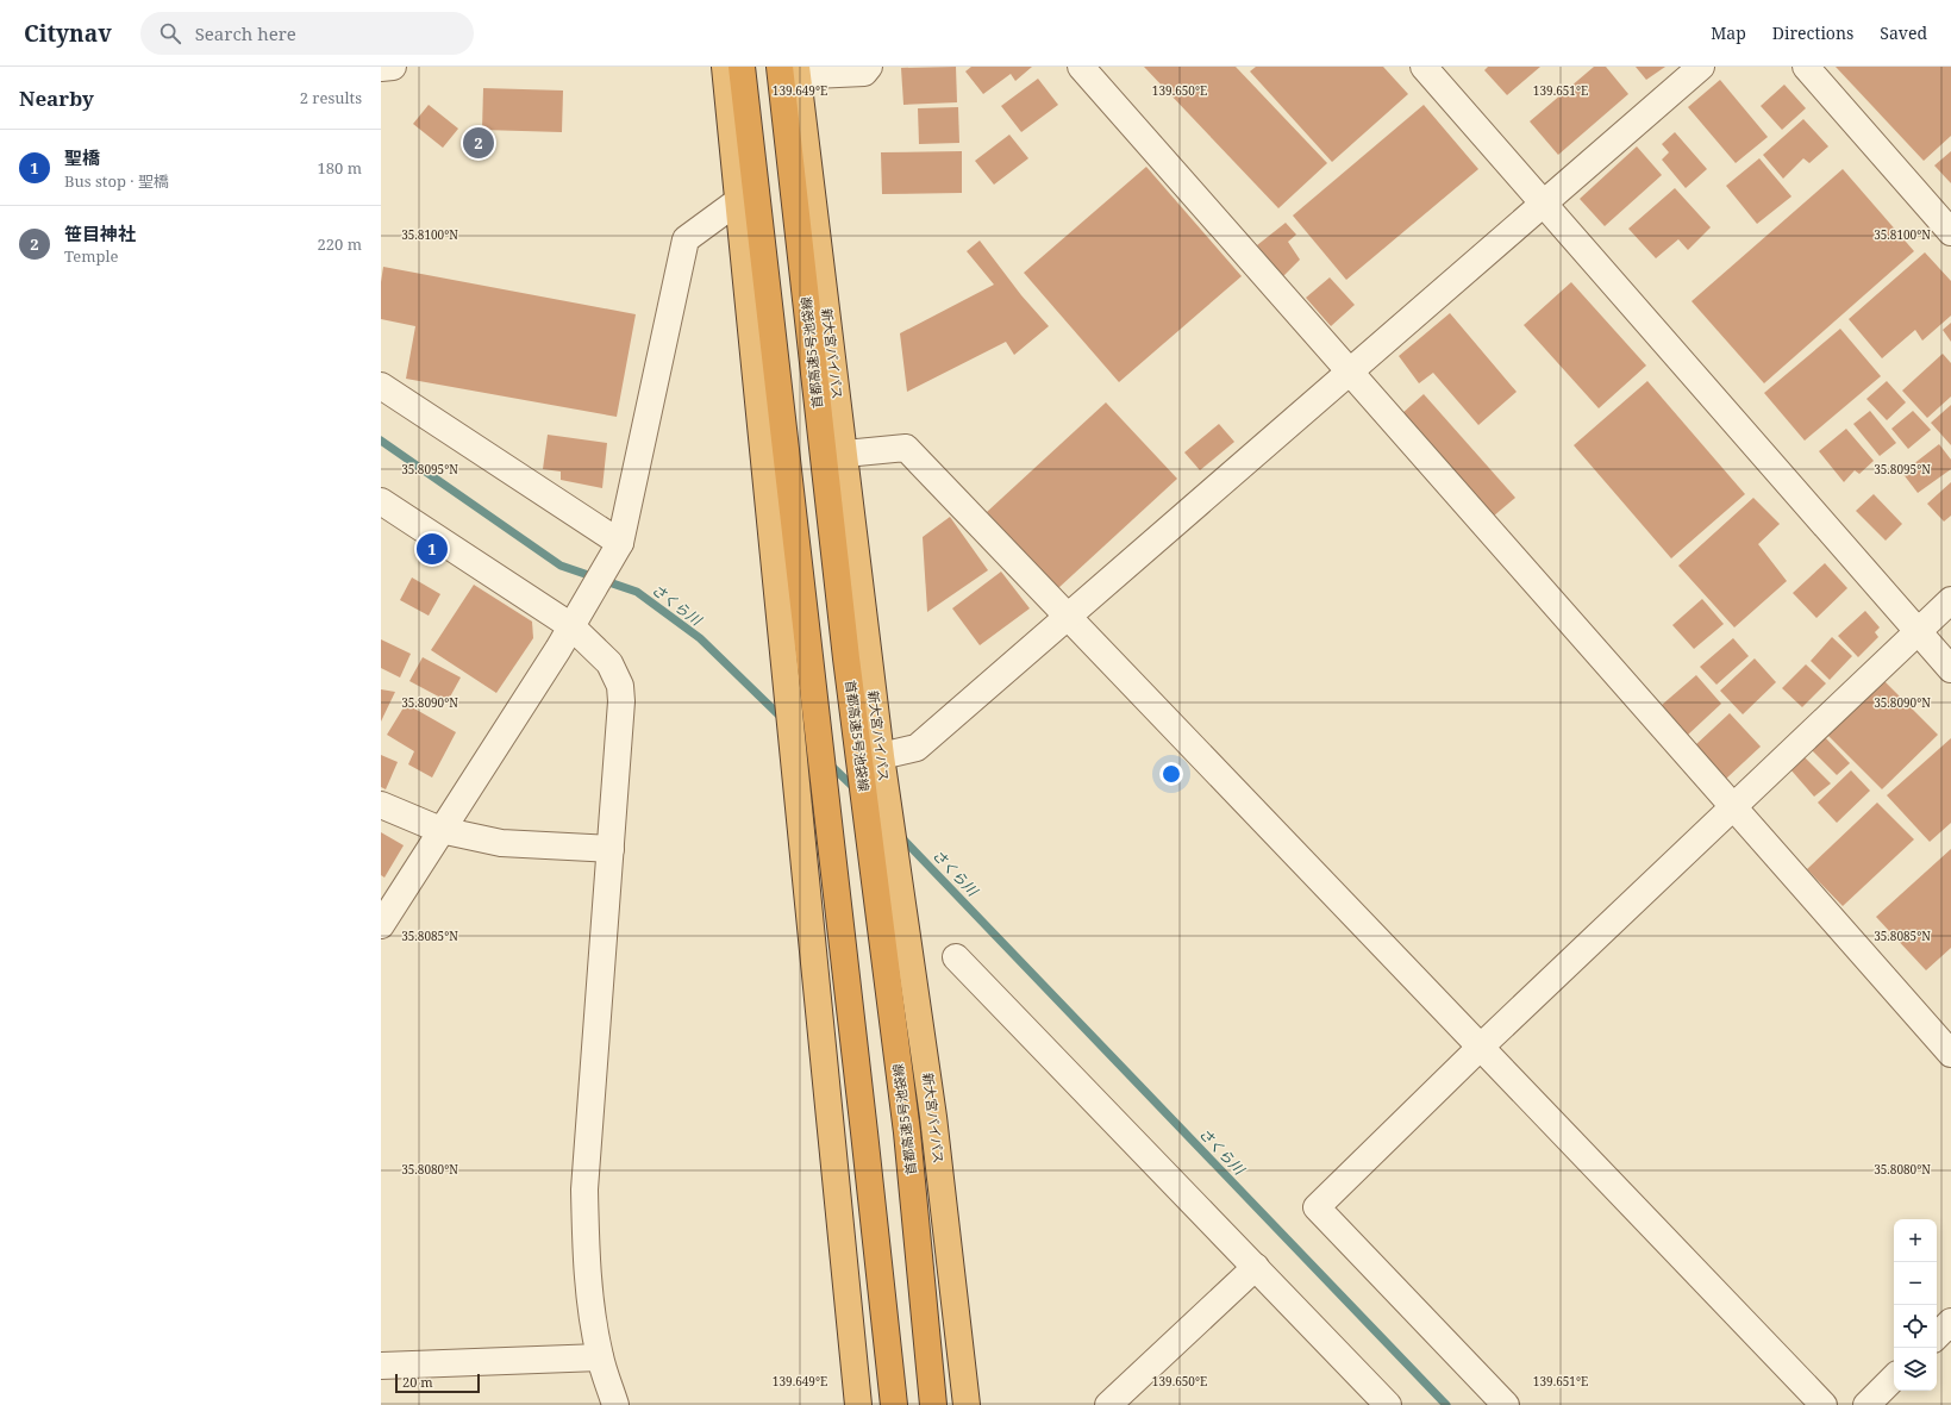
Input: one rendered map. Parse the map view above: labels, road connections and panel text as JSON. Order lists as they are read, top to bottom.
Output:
{
  "streets": {
    "highway": ["首都高速5号池袋線", "新大宮バイパス"]
  },
  "water": ["さくら川"],
  "scale_bar": "20 m",
  "page": {
    "header": "Citynav",
    "search": "Search here",
    "nav": ["Map", "Directions", "Saved"],
    "heading": ["Nearby", "2 results"],
    "pins": ["2", "1"],
    "list": [
      {
        "mark": "1",
        "name": "聖橋",
        "note": "Bus stop · 聖橋",
        "value": "180 m"
      },
      {
        "mark": "2",
        "name": "笹目神社",
        "note": "Temple",
        "value": "220 m"
      }
    ],
    "map_buttons": ["+", "−"],
    "scale": "20 m"
  },
  "coordinates": [
    "139.649°E",
    "139.650°E",
    "139.651°E",
    "35.8100°N",
    "35.8095°N",
    "35.8090°N",
    "35.8085°N",
    "35.8080°N"
  ]
}
